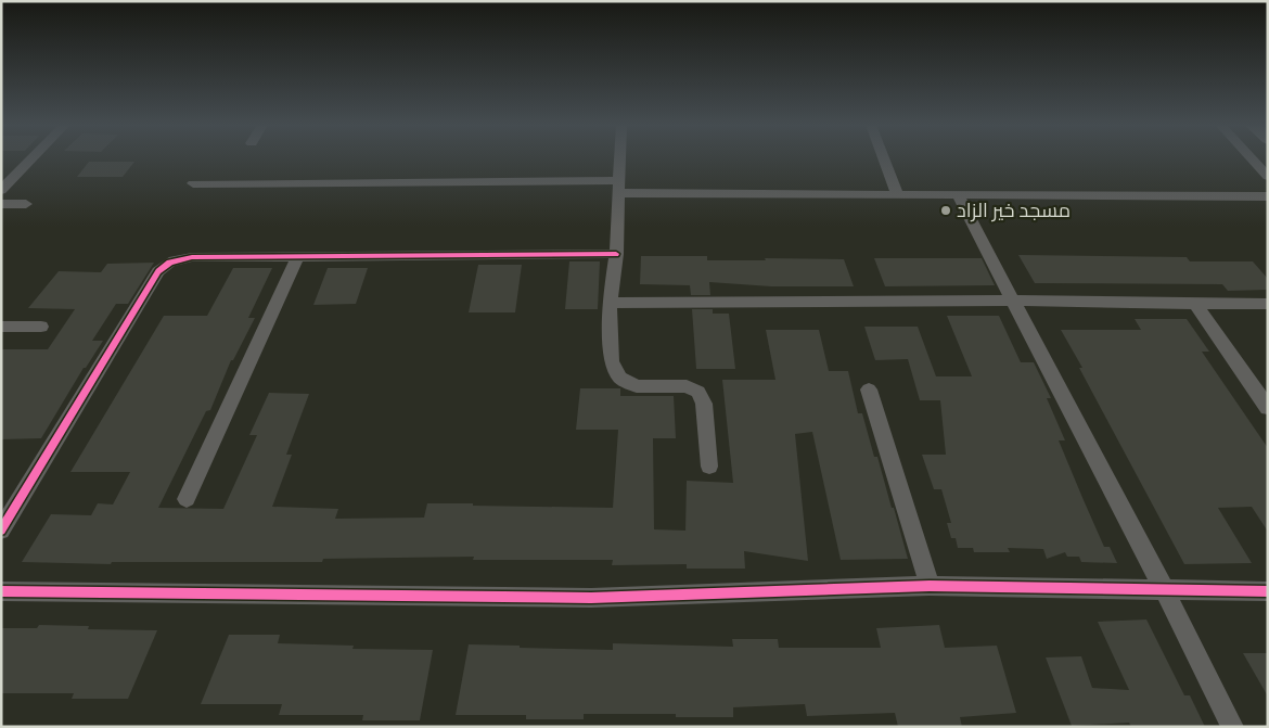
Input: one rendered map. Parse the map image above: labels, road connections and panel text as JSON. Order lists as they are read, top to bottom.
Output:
{
  "places": ["مسجد خير الزاد"]
}
